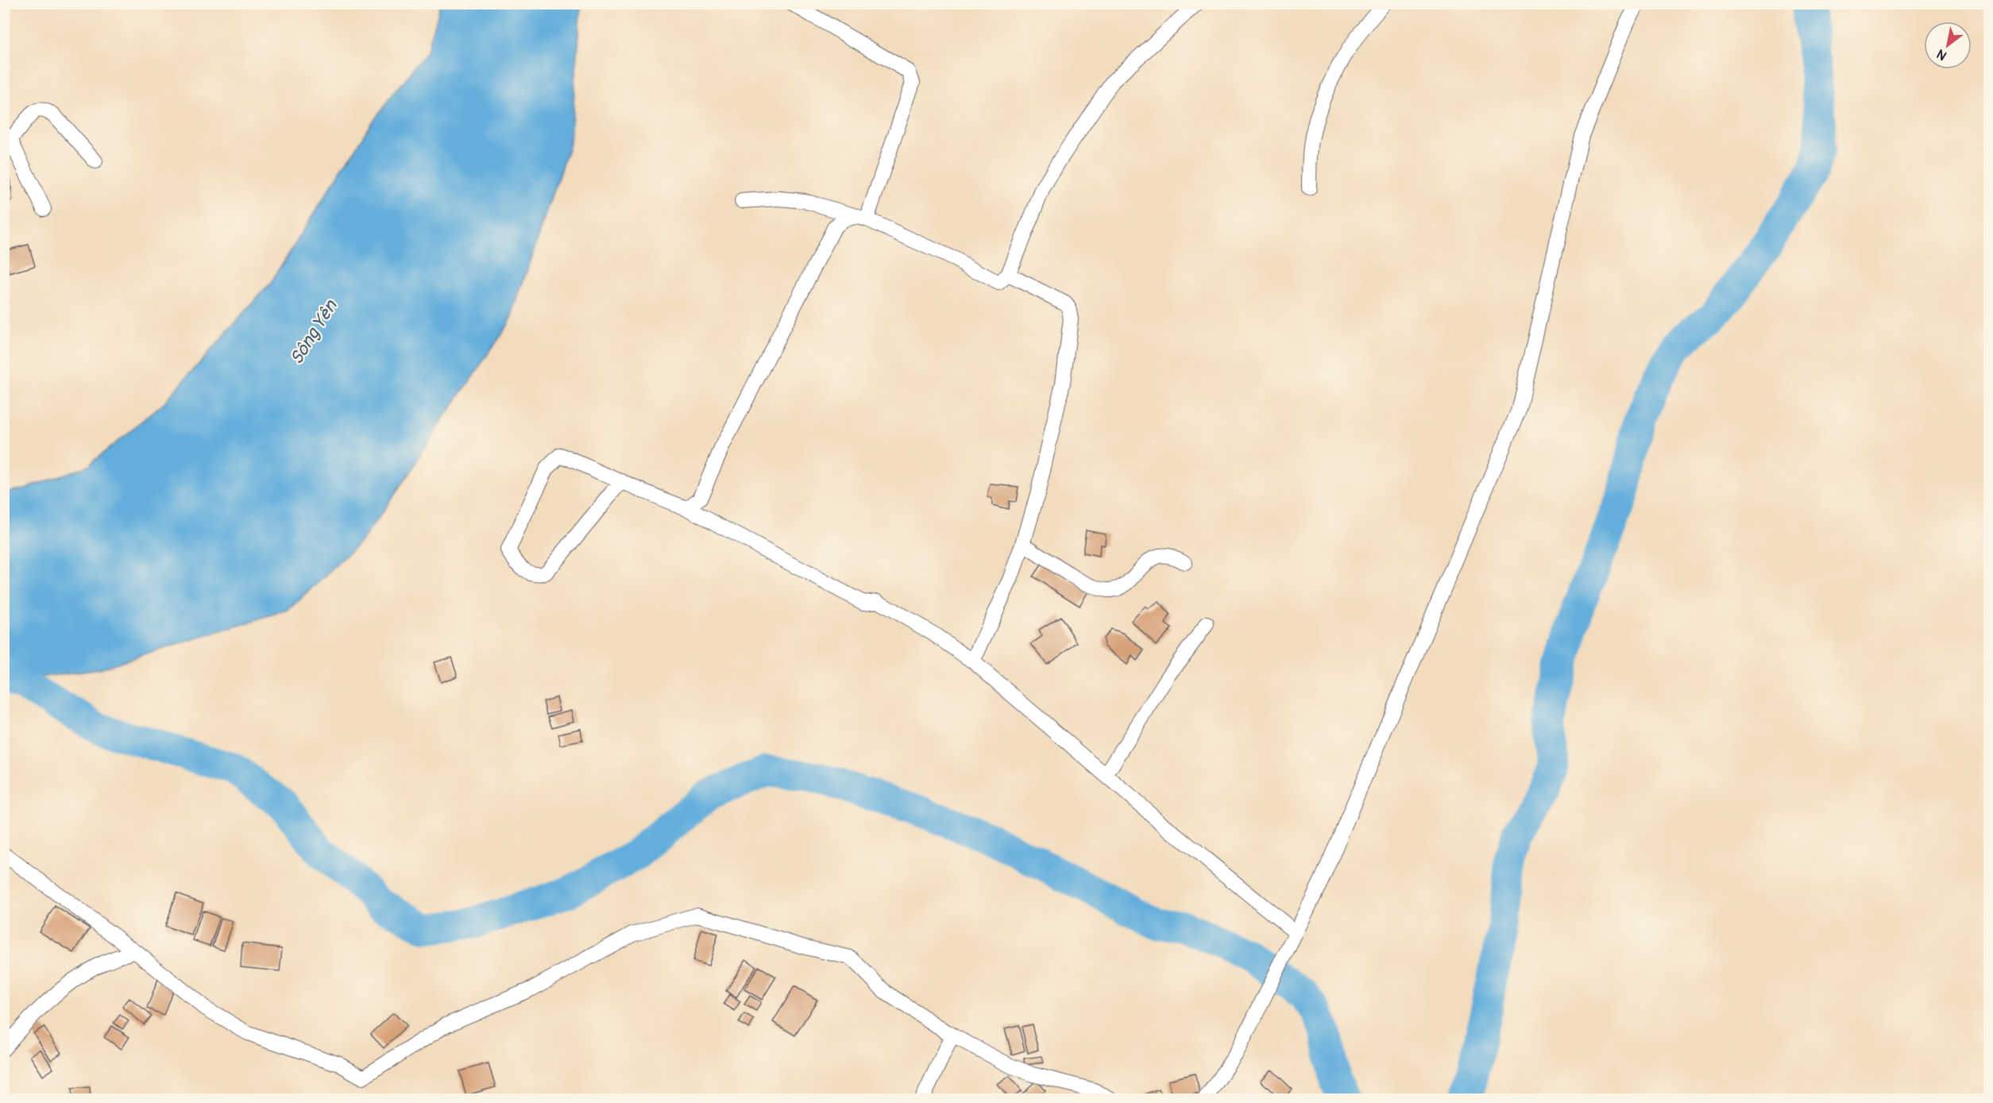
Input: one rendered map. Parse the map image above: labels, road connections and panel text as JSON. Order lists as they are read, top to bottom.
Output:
{
  "water": ["Sông Yên"],
  "north": "bottom left"
}
